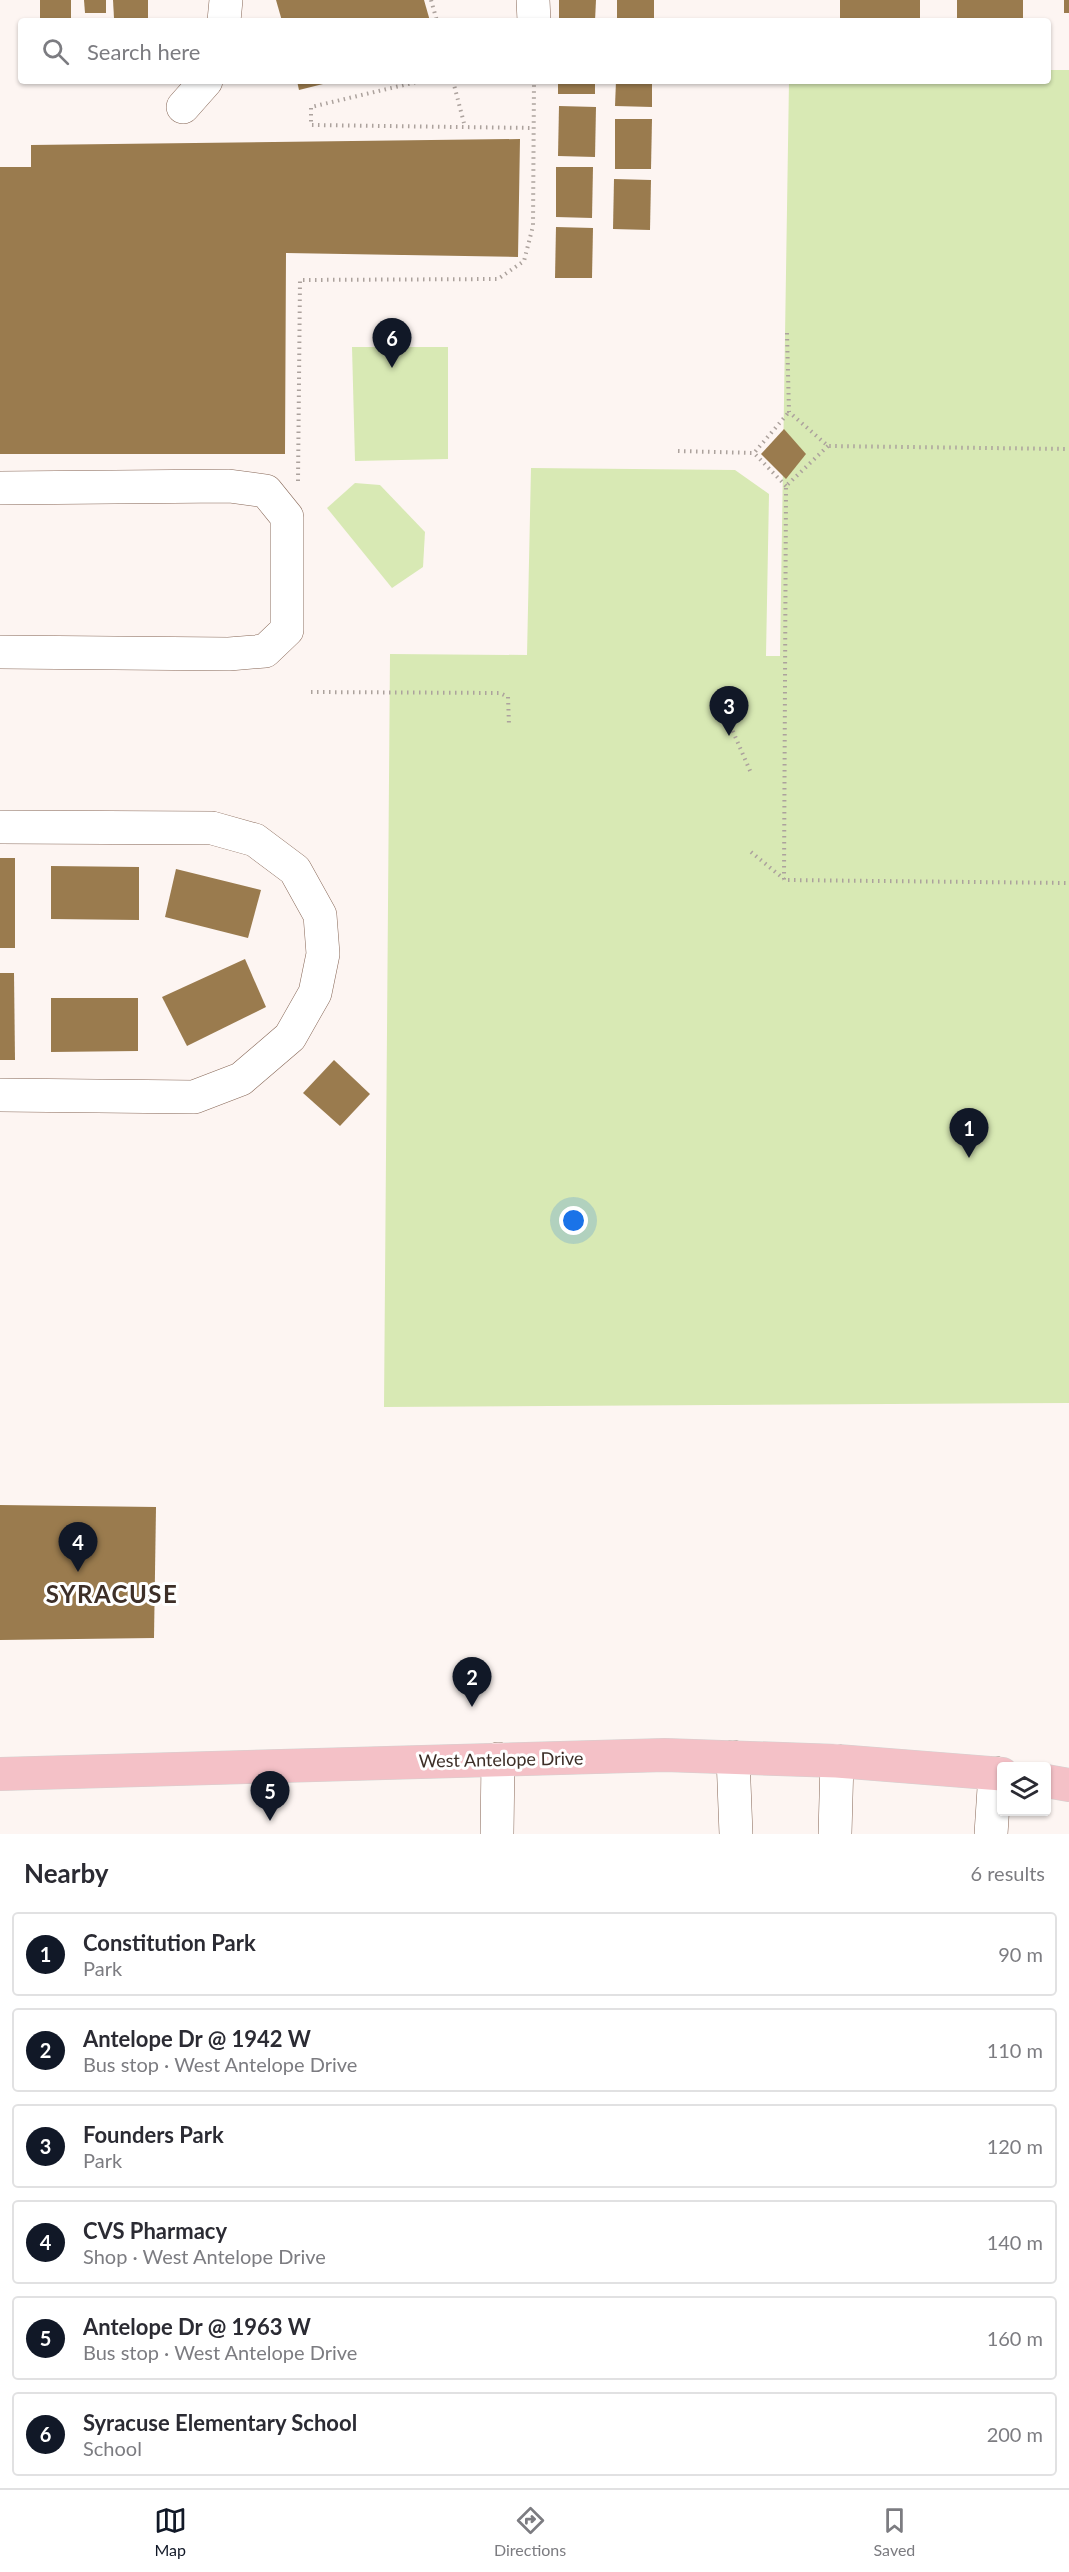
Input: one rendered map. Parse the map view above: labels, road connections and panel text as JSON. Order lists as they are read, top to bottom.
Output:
{
  "streets": {
    "main road": ["West Antelope Drive"]
  },
  "districts": ["SYRACUSE"],
  "page": {
    "search": "Search here",
    "pins": [
      "6",
      "3",
      "1",
      "4",
      "2",
      "5"
    ],
    "heading": ["Nearby", "6 results"],
    "list": [
      {
        "mark": "1",
        "name": "Constitution Park",
        "note": "Park",
        "value": "90 m"
      },
      {
        "mark": "2",
        "name": "Antelope Dr @ 1942 W",
        "note": "Bus stop · West Antelope Drive",
        "value": "110 m"
      },
      {
        "mark": "3",
        "name": "Founders Park",
        "note": "Park",
        "value": "120 m"
      },
      {
        "mark": "4",
        "name": "CVS Pharmacy",
        "note": "Shop · West Antelope Drive",
        "value": "140 m"
      },
      {
        "mark": "5",
        "name": "Antelope Dr @ 1963 W",
        "note": "Bus stop · West Antelope Drive",
        "value": "160 m"
      },
      {
        "mark": "6",
        "name": "Syracuse Elementary School",
        "note": "School",
        "value": "200 m"
      }
    ],
    "nav": ["Map", "Directions", "Saved"]
  }
}
